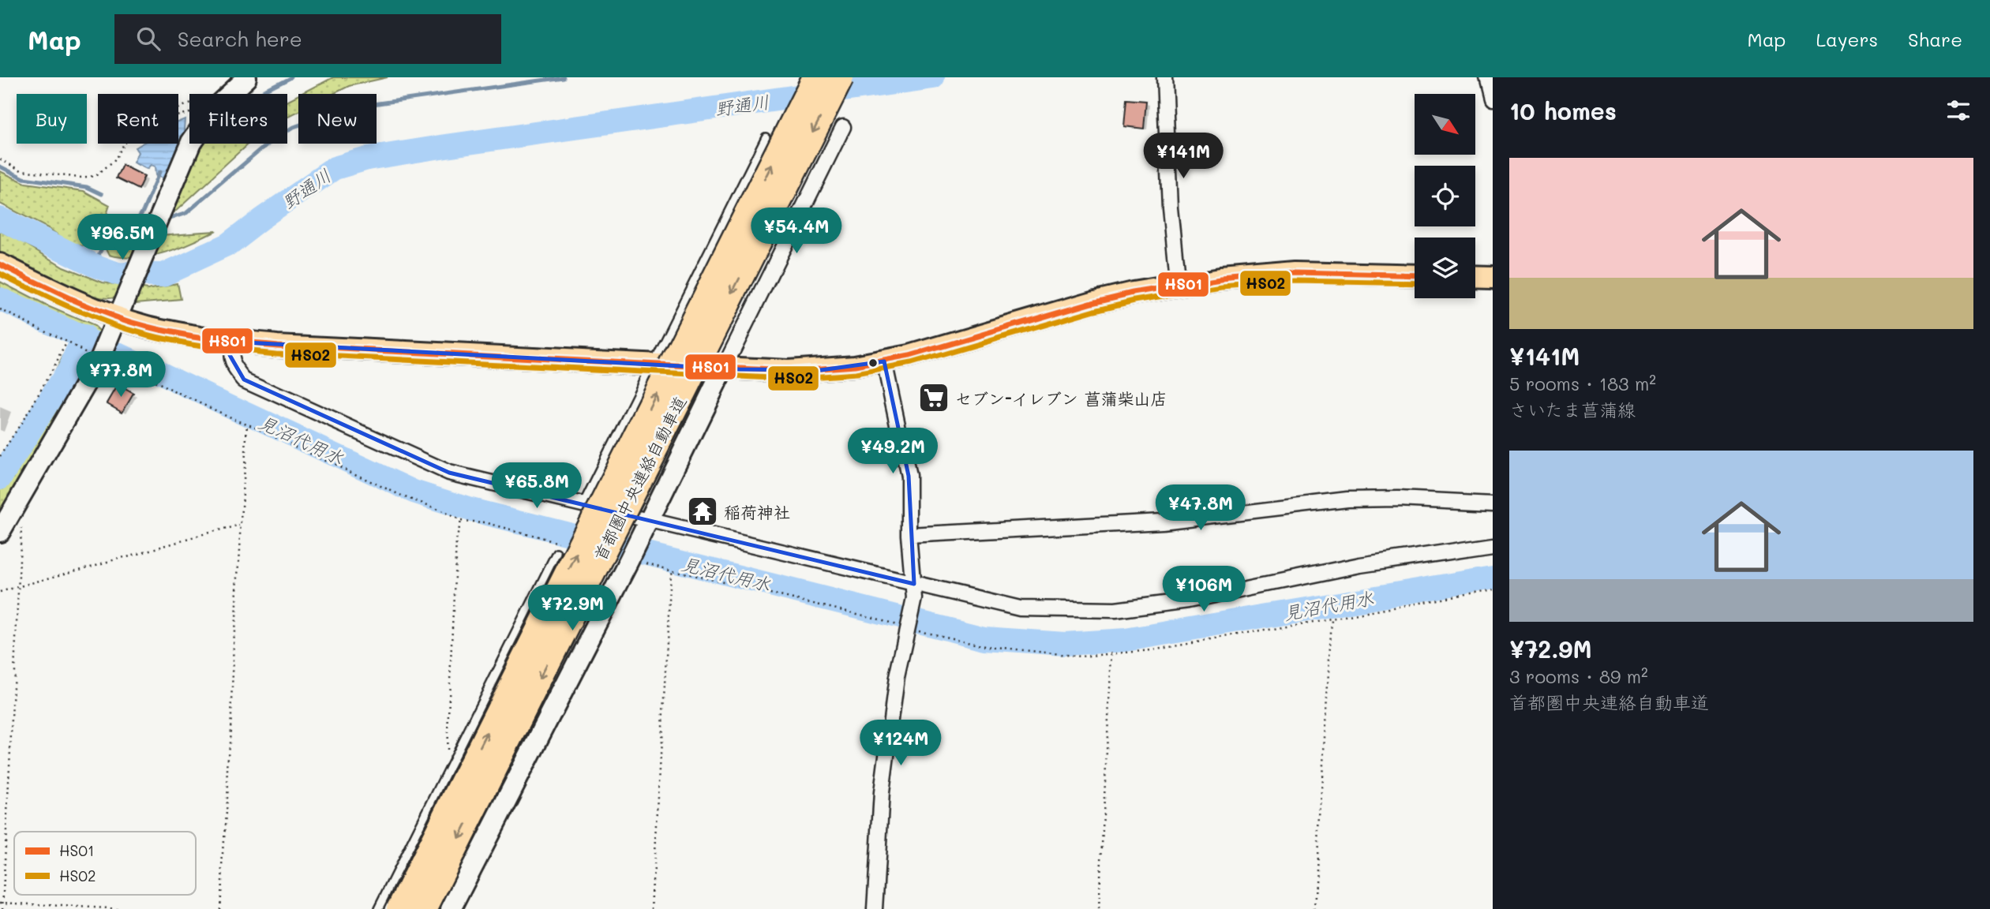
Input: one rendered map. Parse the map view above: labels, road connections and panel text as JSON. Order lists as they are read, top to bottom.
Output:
{
  "streets": {
    "highway": ["首都圏中央連絡自動車道"]
  },
  "water": ["野通川", "見沼代用水"],
  "places": {
    "supermarket": ["セブン-イレブン 菖蒲柴山店"],
    "temple": ["稲荷神社"]
  },
  "lines": ["transit line HS01", "transit line HS02"],
  "legend": ["HS01", "HS02"],
  "north": "bottom right",
  "page": {
    "header": "Map",
    "search": "Search here",
    "nav": ["Map", "Layers", "Share"],
    "heading": "10 homes",
    "chip": [
      "Buy",
      "Rent",
      "Filters",
      "New"
    ],
    "price": [
      "¥141M",
      "¥54.4M",
      "¥96.5M",
      "¥77.8M",
      "¥49.2M",
      "¥65.8M",
      "¥47.8M",
      "¥106M",
      "¥72.9M",
      "¥124M"
    ],
    "list": [
      {
        "name": "¥141M",
        "note": "5 rooms · 183 m² · さいたま菖蒲線"
      },
      {
        "name": "¥72.9M",
        "note": "3 rooms · 89 m² · 首都圏中央連絡自動車道"
      }
    ]
  }
}
